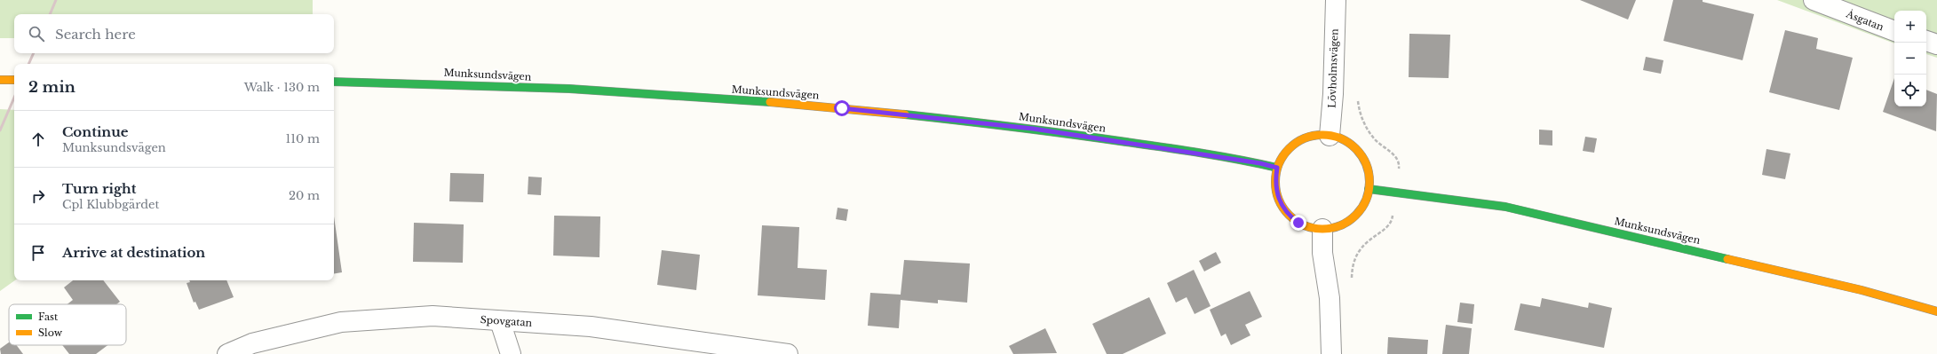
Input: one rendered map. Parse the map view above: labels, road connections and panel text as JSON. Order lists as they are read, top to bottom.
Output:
{
  "streets": {
    "street": [
      "Åsgatan",
      "Lövholmsvägen",
      "Munksundsvägen",
      "Spovgatan"
    ]
  },
  "crossings": [
    ["Lövholmsvägen", "Munksundsvägen"]
  ],
  "legend": ["Fast", "Slow"],
  "page": {
    "map_buttons": ["+", "−"],
    "search": "Search here",
    "heading": ["2 min", "Walk · 130 m"],
    "list": [
      ["Continue", "Munksundsvägen", "110 m"],
      ["Turn right", "Cpl Klubbgärdet", "20 m"],
      "Arrive at destination"
    ]
  }
}
